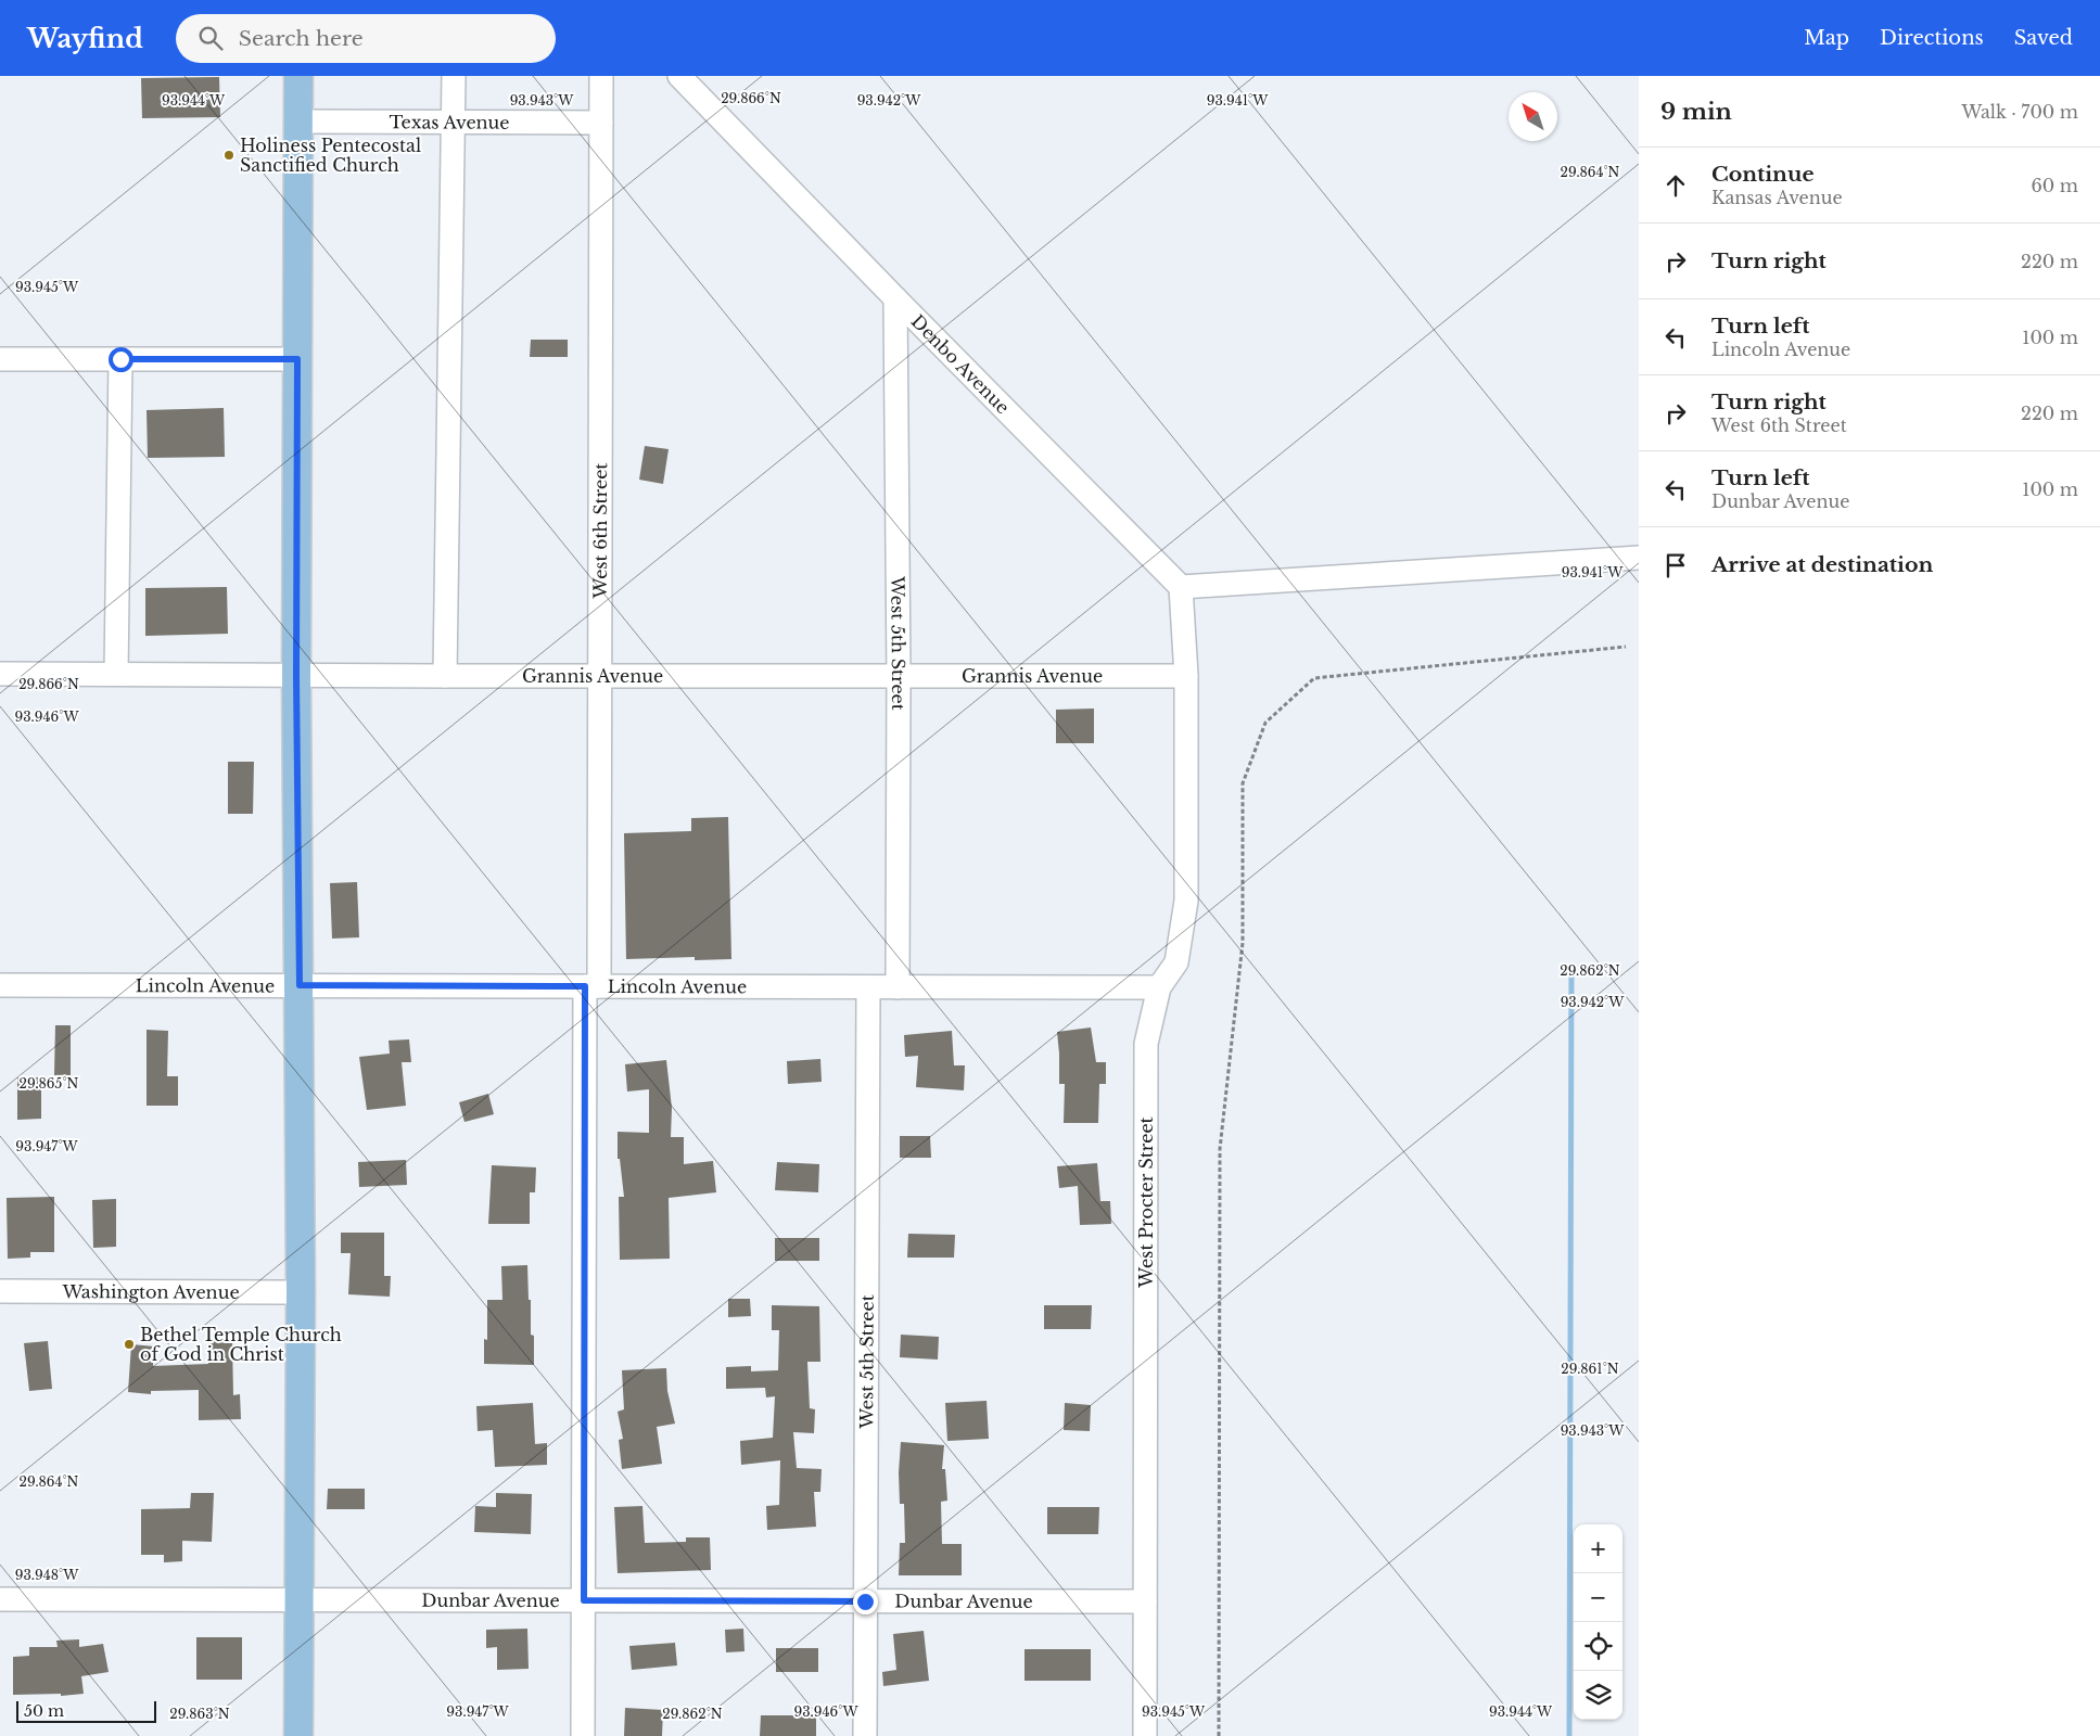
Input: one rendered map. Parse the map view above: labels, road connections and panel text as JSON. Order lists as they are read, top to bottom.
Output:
{
  "streets": {
    "street": [
      "Texas Avenue",
      "Denbo Avenue",
      "West 6th Street",
      "West 5th Street",
      "Grannis Avenue",
      "Lincoln Avenue",
      "West Procter Street",
      "Washington Avenue",
      "Dunbar Avenue"
    ]
  },
  "crossings": [
    ["Texas Avenue", "West 6th Street"],
    ["Denbo Avenue", "West 5th Street"],
    ["West 6th Street", "Grannis Avenue"],
    ["West 6th Street", "Lincoln Avenue"],
    ["West 6th Street", "Dunbar Avenue"],
    ["West 5th Street", "Grannis Avenue"],
    ["West 5th Street", "Lincoln Avenue"],
    ["West 5th Street", "Dunbar Avenue"],
    ["Grannis Avenue", "West Procter Street"],
    ["Lincoln Avenue", "West Procter Street"],
    ["West Procter Street", "Dunbar Avenue"]
  ],
  "places": ["Holiness Pentecostal Sanctified Church", "Bethel Temple Church of God in Christ"],
  "scale_bar": "50 m",
  "north": "top left",
  "page": {
    "header": "Wayfind",
    "search": "Search here",
    "nav": ["Map", "Directions", "Saved"],
    "heading": ["9 min", "Walk · 700 m"],
    "list": [
      ["Continue", "Kansas Avenue", "60 m"],
      ["Turn right", "220 m"],
      ["Turn left", "Lincoln Avenue", "100 m"],
      ["Turn right", "West 6th Street", "220 m"],
      ["Turn left", "Dunbar Avenue", "100 m"],
      "Arrive at destination"
    ],
    "map_buttons": ["+", "−"],
    "scale": "50 m"
  },
  "coordinates": [
    "29.866°N",
    "93.943°W",
    "93.942°W",
    "93.944°W",
    "93.941°W",
    "29.864°N",
    "93.945°W",
    "93.946°W",
    "29.862°N",
    "29.865°N",
    "93.947°W",
    "29.861°N",
    "93.948°W",
    "29.863°N"
  ]
}
